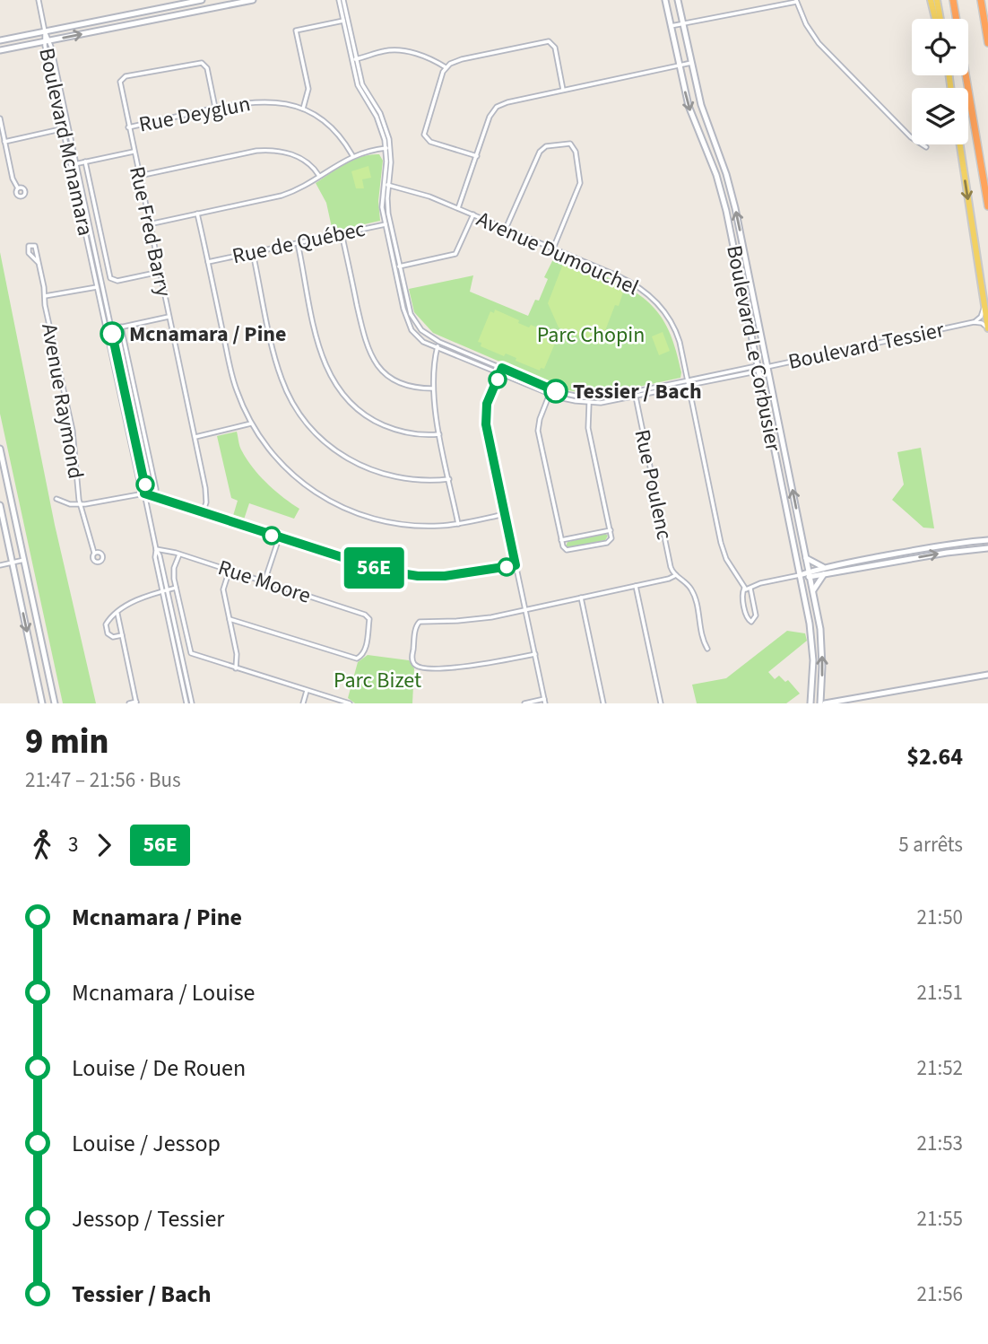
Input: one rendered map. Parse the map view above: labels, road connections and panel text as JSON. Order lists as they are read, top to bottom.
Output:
{
  "streets": {
    "street": [
      "Rue Deyglun",
      "Boulevard Mcnamara",
      "Rue Fred Barry",
      "Rue de Québec",
      "Avenue Dumouchel",
      "Boulevard Tessier",
      "Boulevard Le Corbusier",
      "Avenue Raymond",
      "Rue Poulenc",
      "Rue Moore"
    ]
  },
  "crossings": [
    ["Rue Deyglun", "Rue Fred Barry"],
    ["Boulevard Mcnamara", "Avenue Raymond"],
    ["Boulevard Mcnamara", "Rue Moore"],
    ["Rue de Québec", "Boulevard Tessier"],
    ["Avenue Dumouchel", "Boulevard Tessier"],
    ["Boulevard Tessier", "Boulevard Le Corbusier"],
    ["Boulevard Tessier", "Rue Poulenc"]
  ],
  "parks": ["Parc Chopin", "Parc Bizet"],
  "places": ["Mcnamara / Pine", "Tessier / Bach"],
  "lines": ["bus line 56E"],
  "page": {
    "on_map": "56E",
    "heading": ["9 min", "21:47 – 21:56 · Bus", "$2.64"],
    "legs": ["3", "56E", "5 arrêts"],
    "list": [
      {
        "name": "Mcnamara / Pine",
        "value": "21:50"
      },
      {
        "name": "Mcnamara / Louise",
        "value": "21:51"
      },
      {
        "name": "Louise / De Rouen",
        "value": "21:52"
      },
      {
        "name": "Louise / Jessop",
        "value": "21:53"
      },
      {
        "name": "Jessop / Tessier",
        "value": "21:55"
      },
      {
        "name": "Tessier / Bach",
        "value": "21:56"
      }
    ]
  }
}
